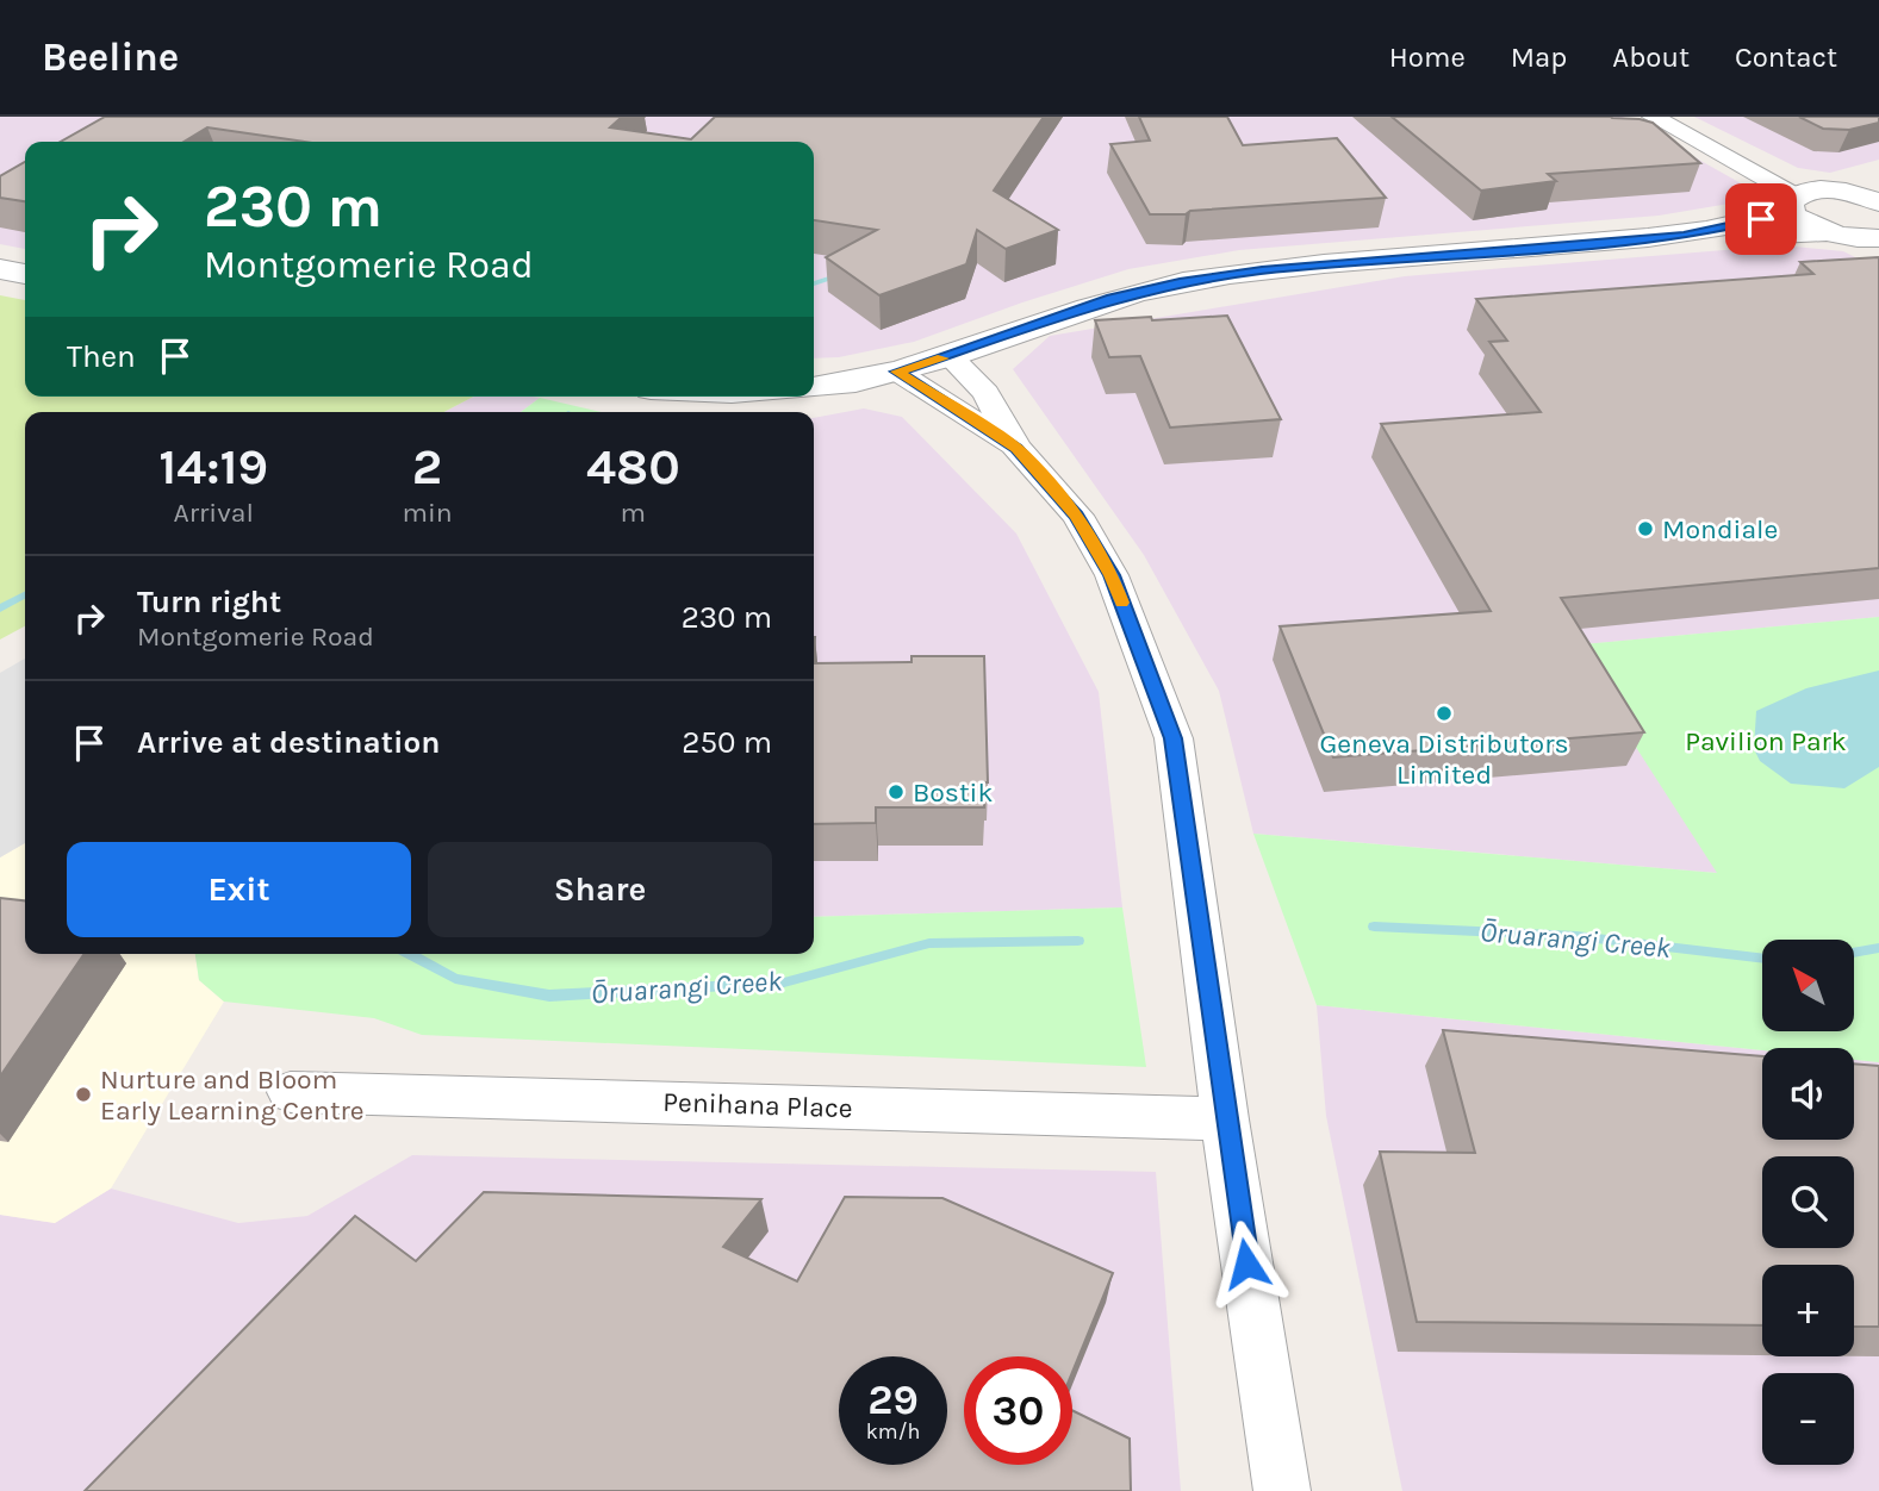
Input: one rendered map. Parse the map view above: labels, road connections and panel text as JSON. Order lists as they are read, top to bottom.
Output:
{
  "streets": {
    "street": ["Penihana Place"]
  },
  "water": ["Ōruarangi Creek"],
  "parks": ["Pavilion Park"],
  "places": [
    "Mondiale",
    "Geneva Distributors Limited",
    "Bostik",
    "Nurture and Bloom Early Learning Centre"
  ],
  "north": "top left",
  "page": {
    "header": "Beeline",
    "nav": [
      "Home",
      "Map",
      "About",
      "Contact"
    ],
    "turn": ["230 m", "Montgomerie Road"],
    "then": "Then",
    "eta": [
      "14:19",
      "Arrival",
      "2",
      "min",
      "480",
      "m"
    ],
    "list": [
      {
        "name": "Turn right",
        "note": "Montgomerie Road",
        "value": "230 m"
      },
      {
        "name": "Arrive at destination",
        "value": "250 m"
      }
    ],
    "buttons": ["Exit", "Share"],
    "map_buttons": ["+", "−"],
    "speed": "29 km/h",
    "limit": "30"
  }
}
